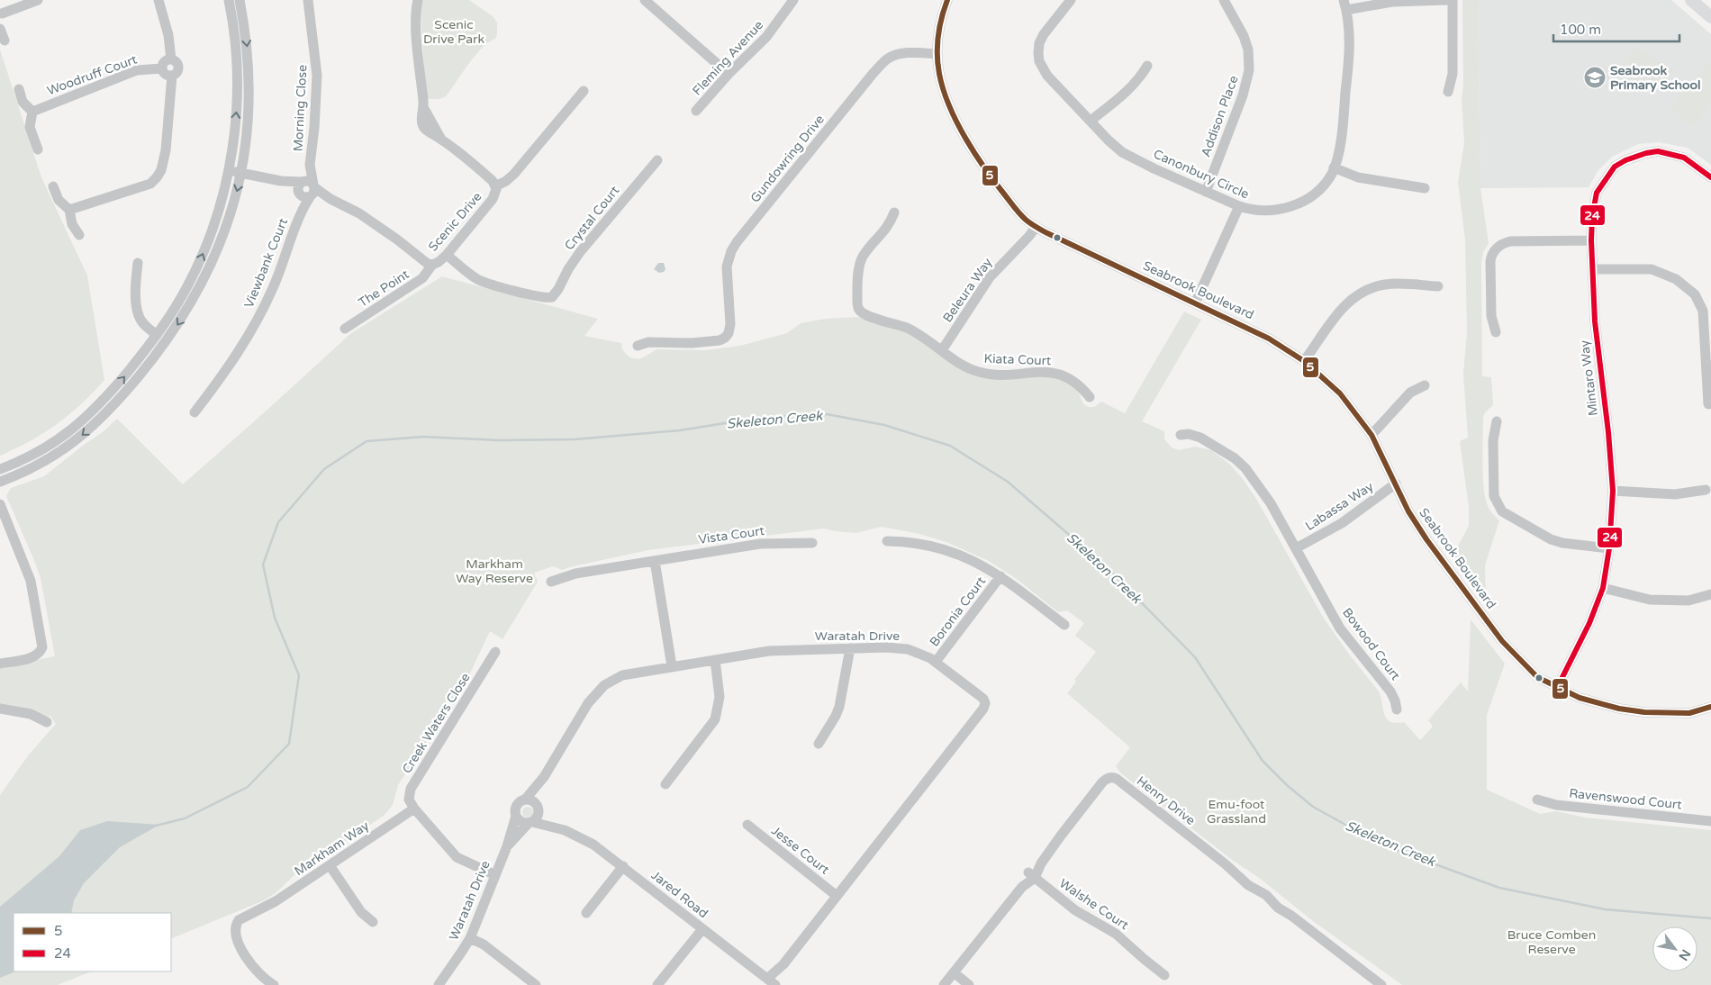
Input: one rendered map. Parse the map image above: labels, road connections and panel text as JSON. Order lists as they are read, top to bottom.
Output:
{
  "streets": {
    "street": [
      "Fleming Avenue",
      "Woodruff Court",
      "Morning Close",
      "Addison Place",
      "Gundowring Drive",
      "Canonbury Circle",
      "Crystal Court",
      "Scenic Drive",
      "Viewbank Court",
      "The Point",
      "Beleura Way",
      "Seabrook Boulevard",
      "Kiata Court",
      "Mintaro Way",
      "Labassa Way",
      "Vista Court",
      "Boronia Court",
      "Waratah Drive",
      "Bowood Court",
      "Creek Waters Close",
      "Ravenswood Court",
      "Henry Drive",
      "Markham Way",
      "Jesse Court",
      "Jared Road",
      "Walshe Court"
    ]
  },
  "crossings": [
    ["Morning Close", "Viewbank Court"],
    ["Addison Place", "Canonbury Circle"],
    ["Gundowring Drive", "Seabrook Boulevard"],
    ["Crystal Court", "Scenic Drive"],
    ["Scenic Drive", "The Point"],
    ["Beleura Way", "Seabrook Boulevard"],
    ["Beleura Way", "Kiata Court"],
    ["Seabrook Boulevard", "Mintaro Way"],
    ["Seabrook Boulevard", "Labassa Way"],
    ["Labassa Way", "Bowood Court"],
    ["Boronia Court", "Waratah Drive"],
    ["Waratah Drive", "Jesse Court"],
    ["Waratah Drive", "Jared Road"],
    ["Creek Waters Close", "Markham Way"],
    ["Henry Drive", "Walshe Court"]
  ],
  "water": ["Skeleton Creek"],
  "parks": [
    "Scenic Drive Park",
    "Markham Way Reserve",
    "Emu-foot Grassland",
    "Bruce Comben Reserve"
  ],
  "places": {
    "school or university": ["Seabrook Primary School"]
  },
  "lines": ["transit line 5", "transit line 24"],
  "legend": ["5", "24"],
  "scale_bar": "100 m",
  "north": "bottom right"
}
